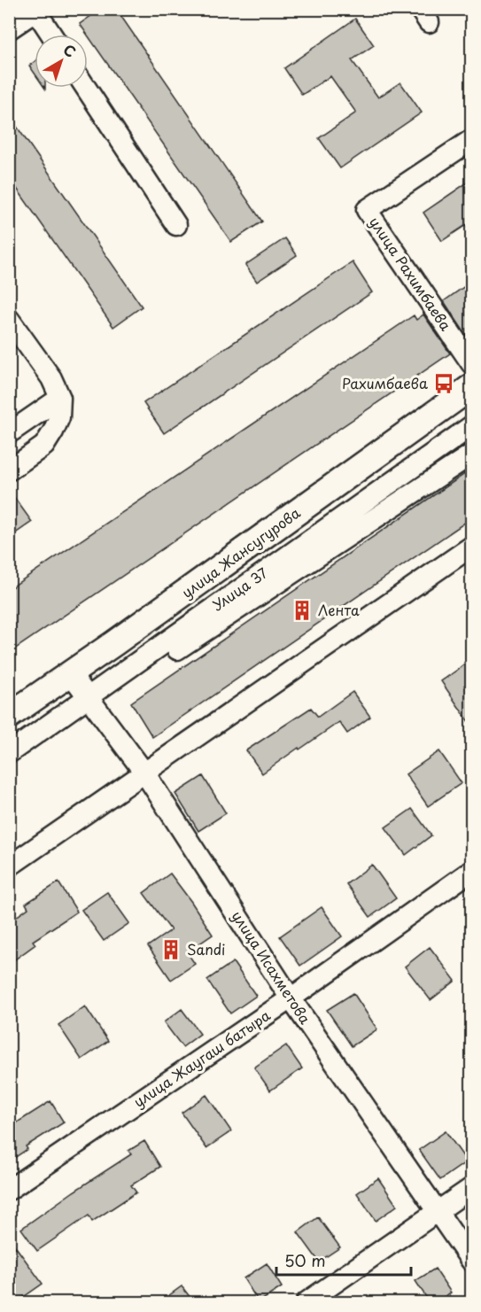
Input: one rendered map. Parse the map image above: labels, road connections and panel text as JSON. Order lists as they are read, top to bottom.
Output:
{
  "streets": {
    "main road": ["улица Жансугурова"],
    "street": [
      "улица Рахимбаева",
      "Улица 37",
      "улица Исахметова",
      "улица Жаугаш батыра"
    ]
  },
  "crossings": [
    ["улица Жансугурова", "улица Исахметова"],
    ["улица Исахметова", "улица Жаугаш батыра"]
  ],
  "places": {
    "bus stop": ["Рахимбаева"],
    "building": ["Лента", "Sandi"]
  },
  "scale_bar": "50 m",
  "north": "top right"
}
